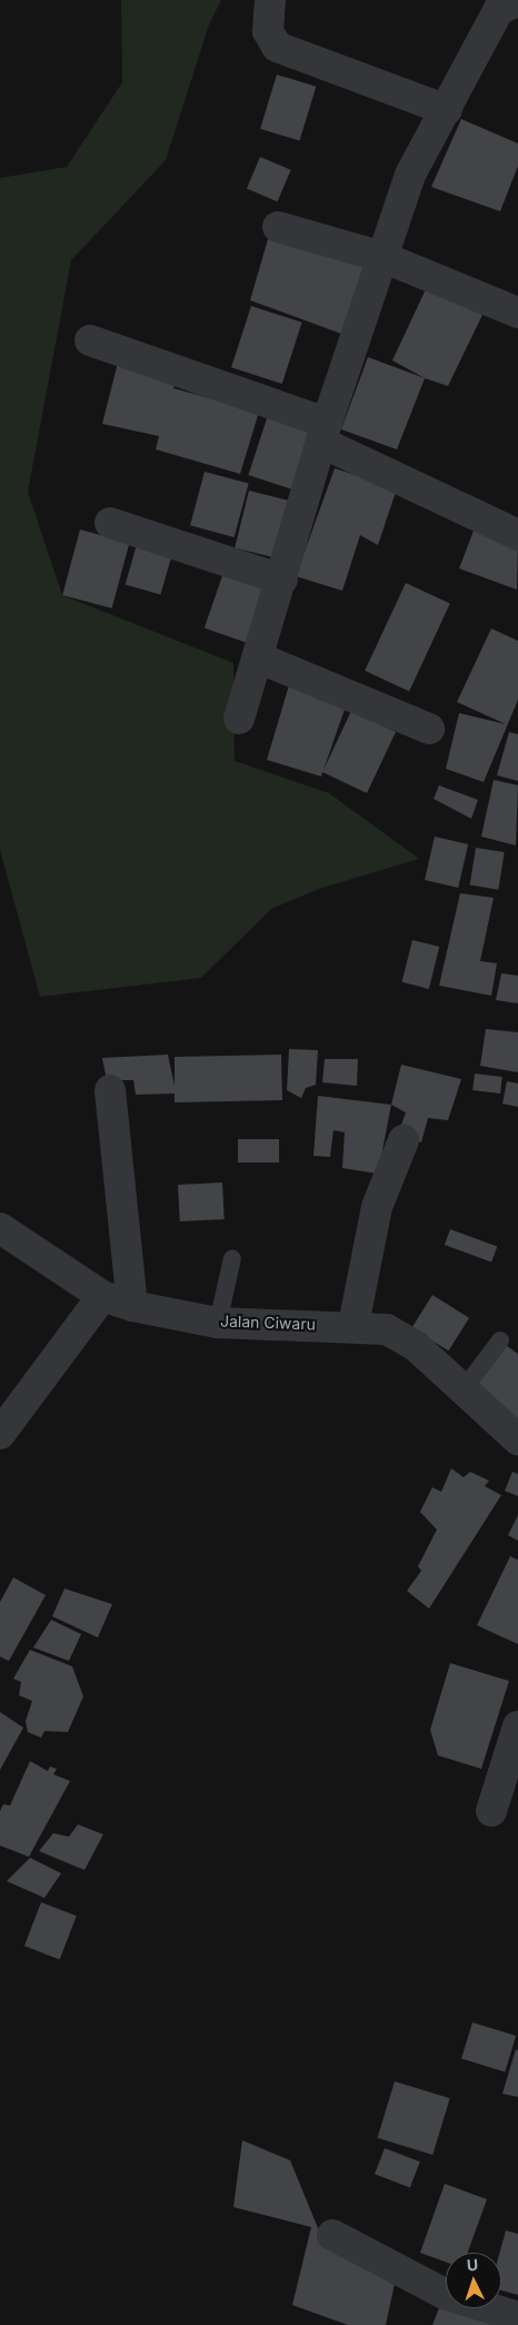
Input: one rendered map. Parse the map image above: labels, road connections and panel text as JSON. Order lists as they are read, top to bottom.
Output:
{
  "streets": {
    "street": ["Jalan Ciwaru"]
  },
  "north": "top"
}
